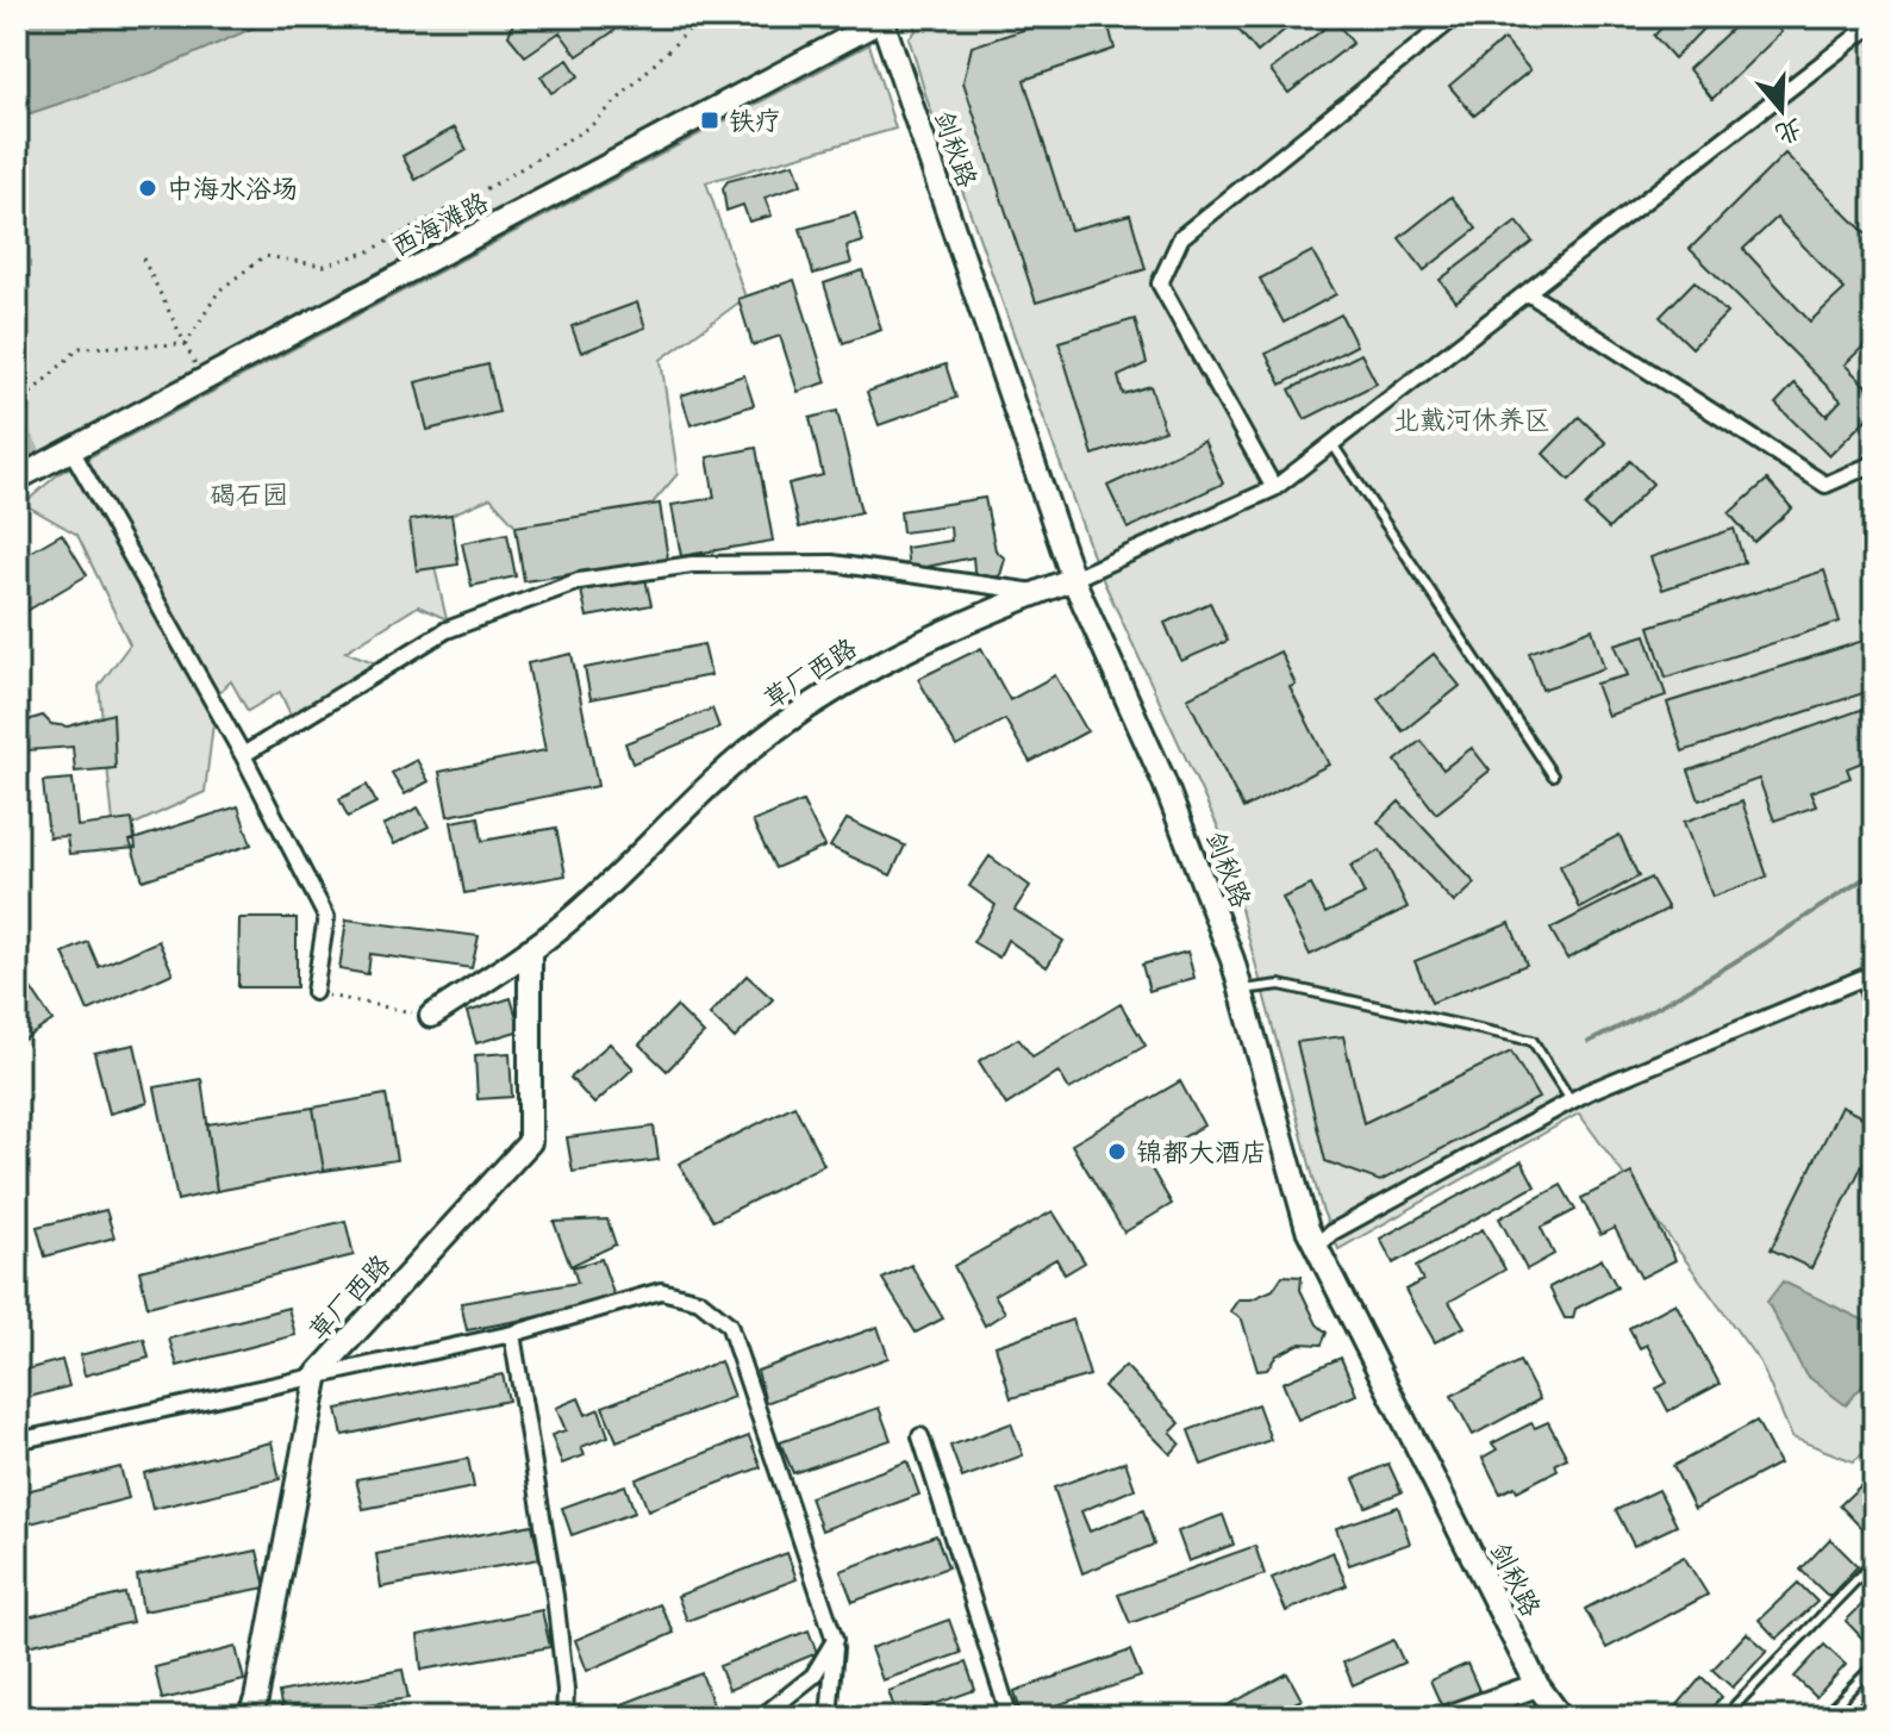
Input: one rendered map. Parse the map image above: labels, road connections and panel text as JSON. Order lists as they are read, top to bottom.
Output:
{
  "streets": {
    "main road": ["剑秋路", "西海滩路", "草厂西路"]
  },
  "crossings": [
    ["剑秋路", "西海滩路"],
    ["剑秋路", "草厂西路"]
  ],
  "parks": ["北戴河休养区", "碣石园"],
  "places": {
    "transit": ["铁疗"],
    "other": ["中海水浴场", "锦都大酒店"]
  },
  "north": "bottom"
}
